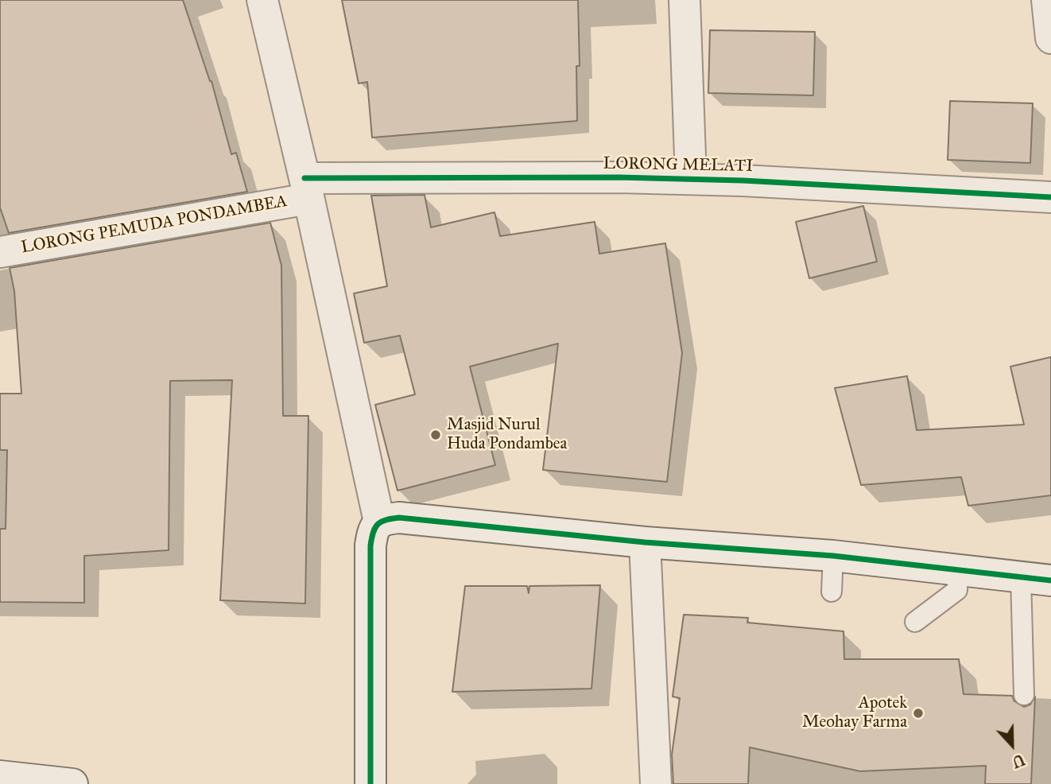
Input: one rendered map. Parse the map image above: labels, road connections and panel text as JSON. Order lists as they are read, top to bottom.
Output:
{
  "streets": {
    "street": ["LORONG MELATI", "LORONG PEMUDA PONDAMBEA"]
  },
  "crossings": [
    ["LORONG MELATI", "LORONG PEMUDA PONDAMBEA"]
  ],
  "places": ["Masjid Nurul Huda Pondambea", "Apotek Meohay Farma"],
  "north": "bottom"
}
